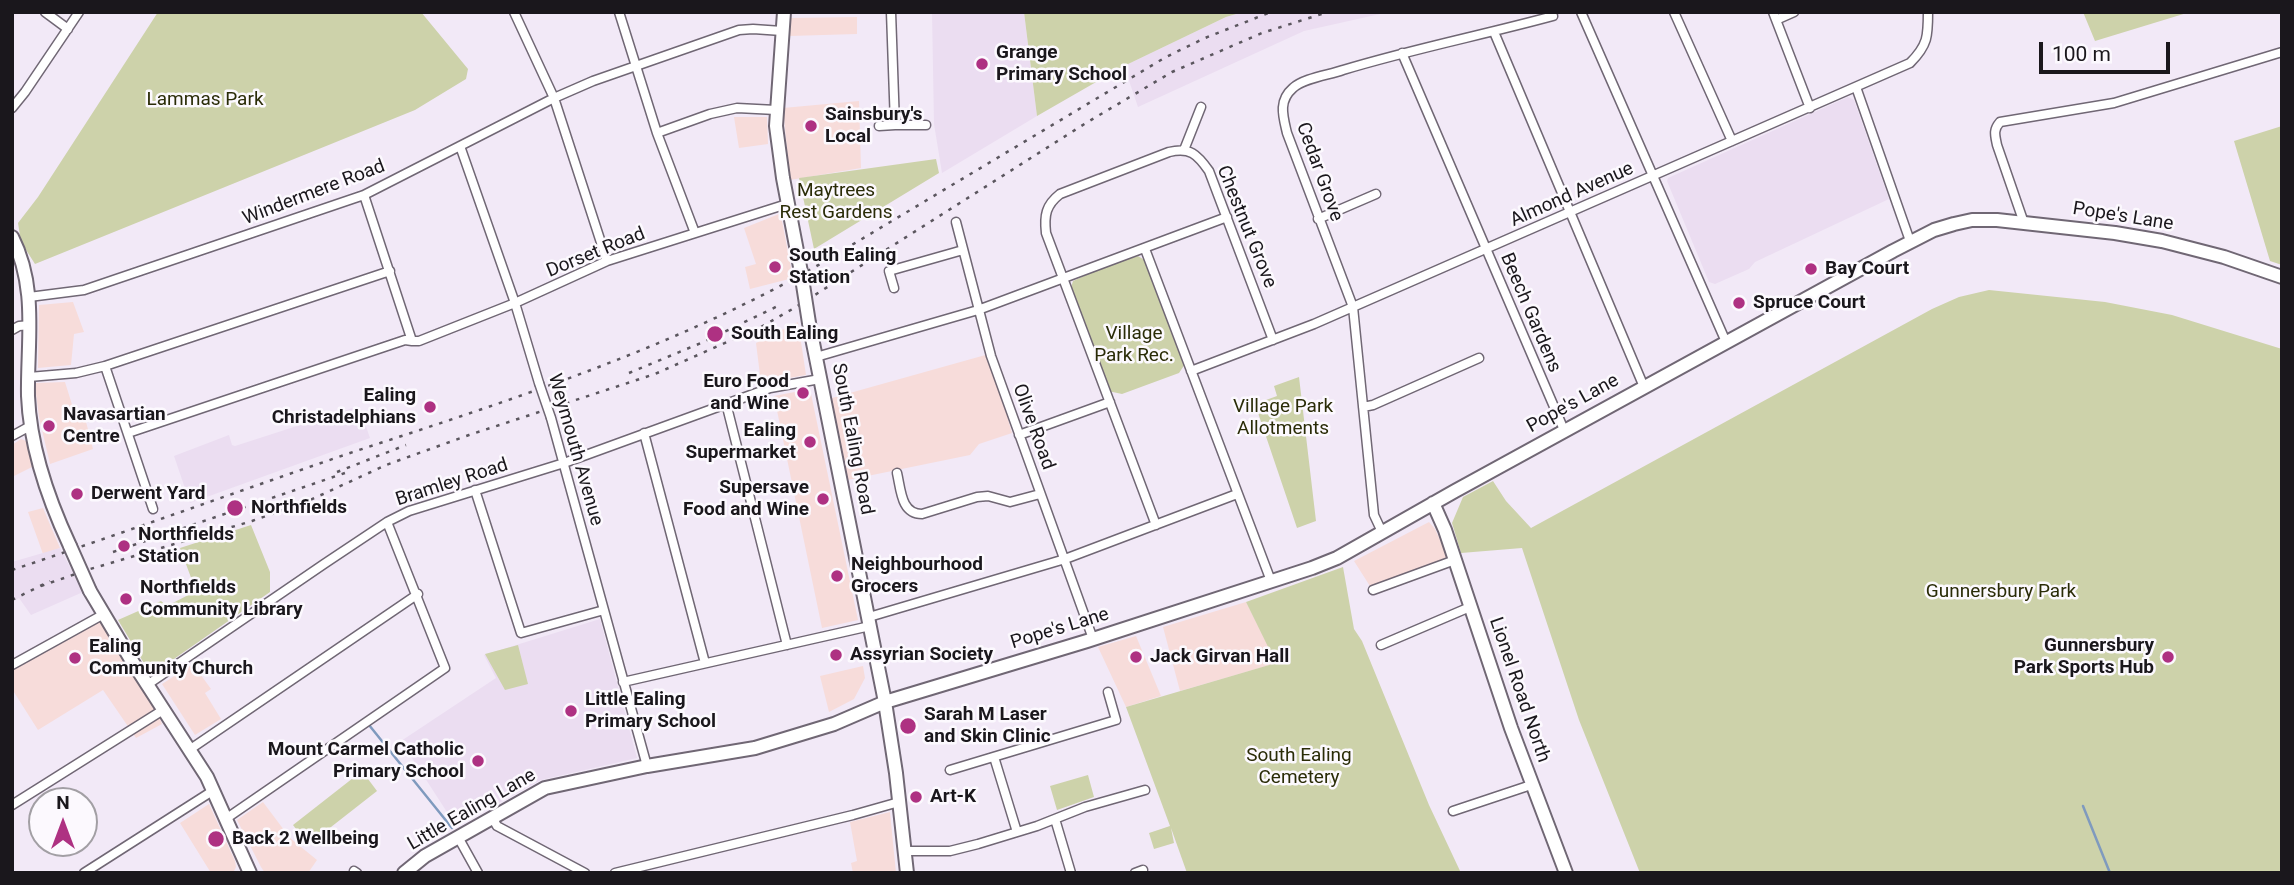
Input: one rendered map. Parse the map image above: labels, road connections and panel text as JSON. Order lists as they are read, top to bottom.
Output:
{
  "streets": {
    "main road": [
      "Pope's Lane",
      "South Ealing Road",
      "Lionel Road North",
      "Little Ealing Lane"
    ],
    "street": [
      "Cedar Grove",
      "Windermere Road",
      "Almond Avenue",
      "Chestnut Grove",
      "Dorset Road",
      "Beech Gardens",
      "Olive Road",
      "Weymouth Avenue",
      "Bramley Road"
    ]
  },
  "crossings": [
    ["Cedar Grove", "Almond Avenue"],
    ["Cedar Grove", "Pope's Lane"],
    ["Cedar Grove", "Beech Gardens"],
    ["Windermere Road", "South Ealing Road"],
    ["Windermere Road", "Weymouth Avenue"],
    ["Almond Avenue", "Chestnut Grove"],
    ["Almond Avenue", "Beech Gardens"],
    ["Pope's Lane", "Beech Gardens"],
    ["Pope's Lane", "Olive Road"],
    ["Pope's Lane", "South Ealing Road"],
    ["Pope's Lane", "Lionel Road North"],
    ["Pope's Lane", "Little Ealing Lane"],
    ["Dorset Road", "South Ealing Road"],
    ["Dorset Road", "Weymouth Avenue"],
    ["South Ealing Road", "Bramley Road"],
    ["South Ealing Road", "Little Ealing Lane"],
    ["Weymouth Avenue", "Bramley Road"],
    ["Weymouth Avenue", "Little Ealing Lane"]
  ],
  "parks": [
    "Lammas Park",
    "Maytrees Rest Gardens",
    "Village Park Rec.",
    "Village Park Allotments",
    "Gunnersbury Park",
    "South Ealing Cemetery"
  ],
  "places": [
    "Grange Primary School",
    "Sainsbury's Local",
    "South Ealing Station",
    "Bay Court",
    "Spruce Court",
    "South Ealing",
    "Euro Food and Wine",
    "Ealing Christadelphians",
    "Navasartian Centre",
    "Ealing Supermarket",
    "Derwent Yard",
    "Supersave Food and Wine",
    "Northfields",
    "Northfields Station",
    "Neighbourhood Grocers",
    "Northfields Community Library",
    "Assyrian Society",
    "Jack Girvan Hall",
    "Gunnersbury Park Sports Hub",
    "Ealing Community Church",
    "Little Ealing Primary School",
    "Sarah M Laser and Skin Clinic",
    "Mount Carmel Catholic Primary School",
    "Art-K",
    "Back 2 Wellbeing"
  ],
  "scale_bar": "100 m",
  "north": "top"
}
